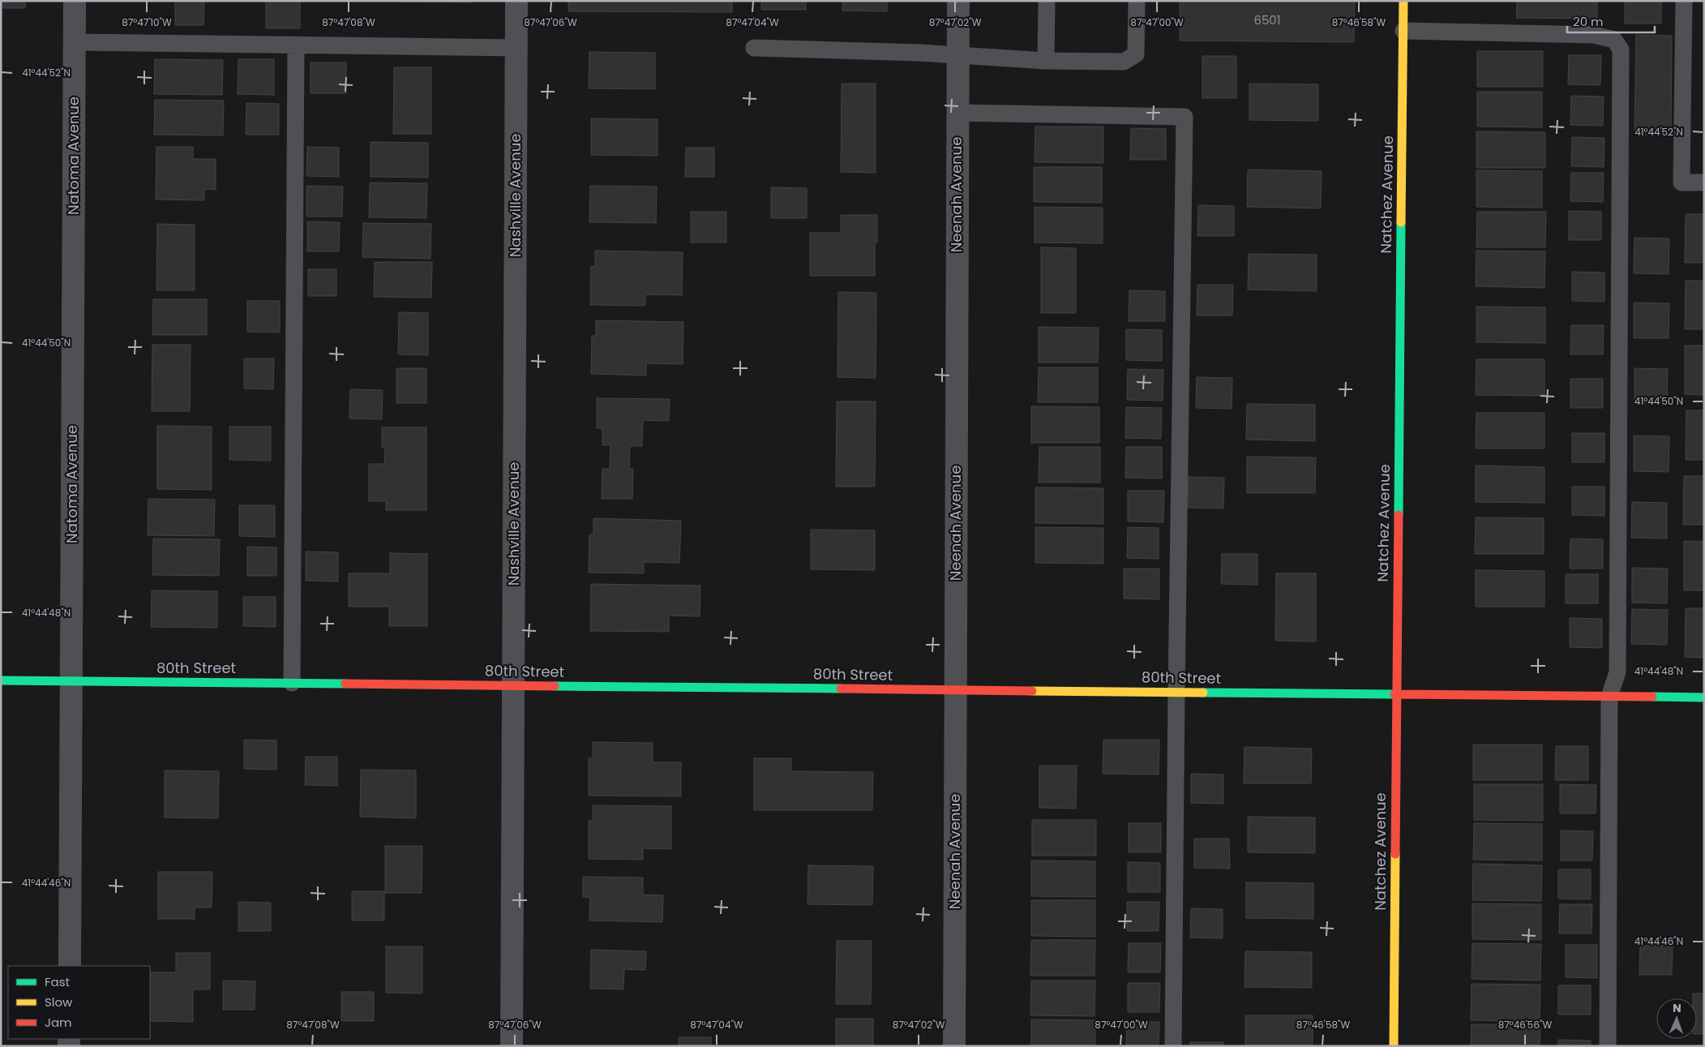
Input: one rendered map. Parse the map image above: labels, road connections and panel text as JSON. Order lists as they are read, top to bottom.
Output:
{
  "streets": {
    "street": [
      "Natoma Avenue",
      "Neenah Avenue",
      "Natchez Avenue",
      "Nashville Avenue",
      "80th Street"
    ]
  },
  "crossings": [
    ["Natoma Avenue", "80th Street"],
    ["Neenah Avenue", "80th Street"],
    ["Natchez Avenue", "80th Street"],
    ["Nashville Avenue", "80th Street"]
  ],
  "house_numbers": ["6501"],
  "legend": ["Fast", "Slow", "Jam"],
  "scale_bar": "20 m",
  "north": "top",
  "coordinates": [
    "87°47'10\"W",
    "87°47'08\"W",
    "87°47'06\"W",
    "87°47'04\"W",
    "87°47'02\"W",
    "87°47'00\"W",
    "87°46'58\"W",
    "41°44'52\"N",
    "41°44'50\"N",
    "41°44'48\"N",
    "41°44'46\"N",
    "87°46'56\"W"
  ]
}
